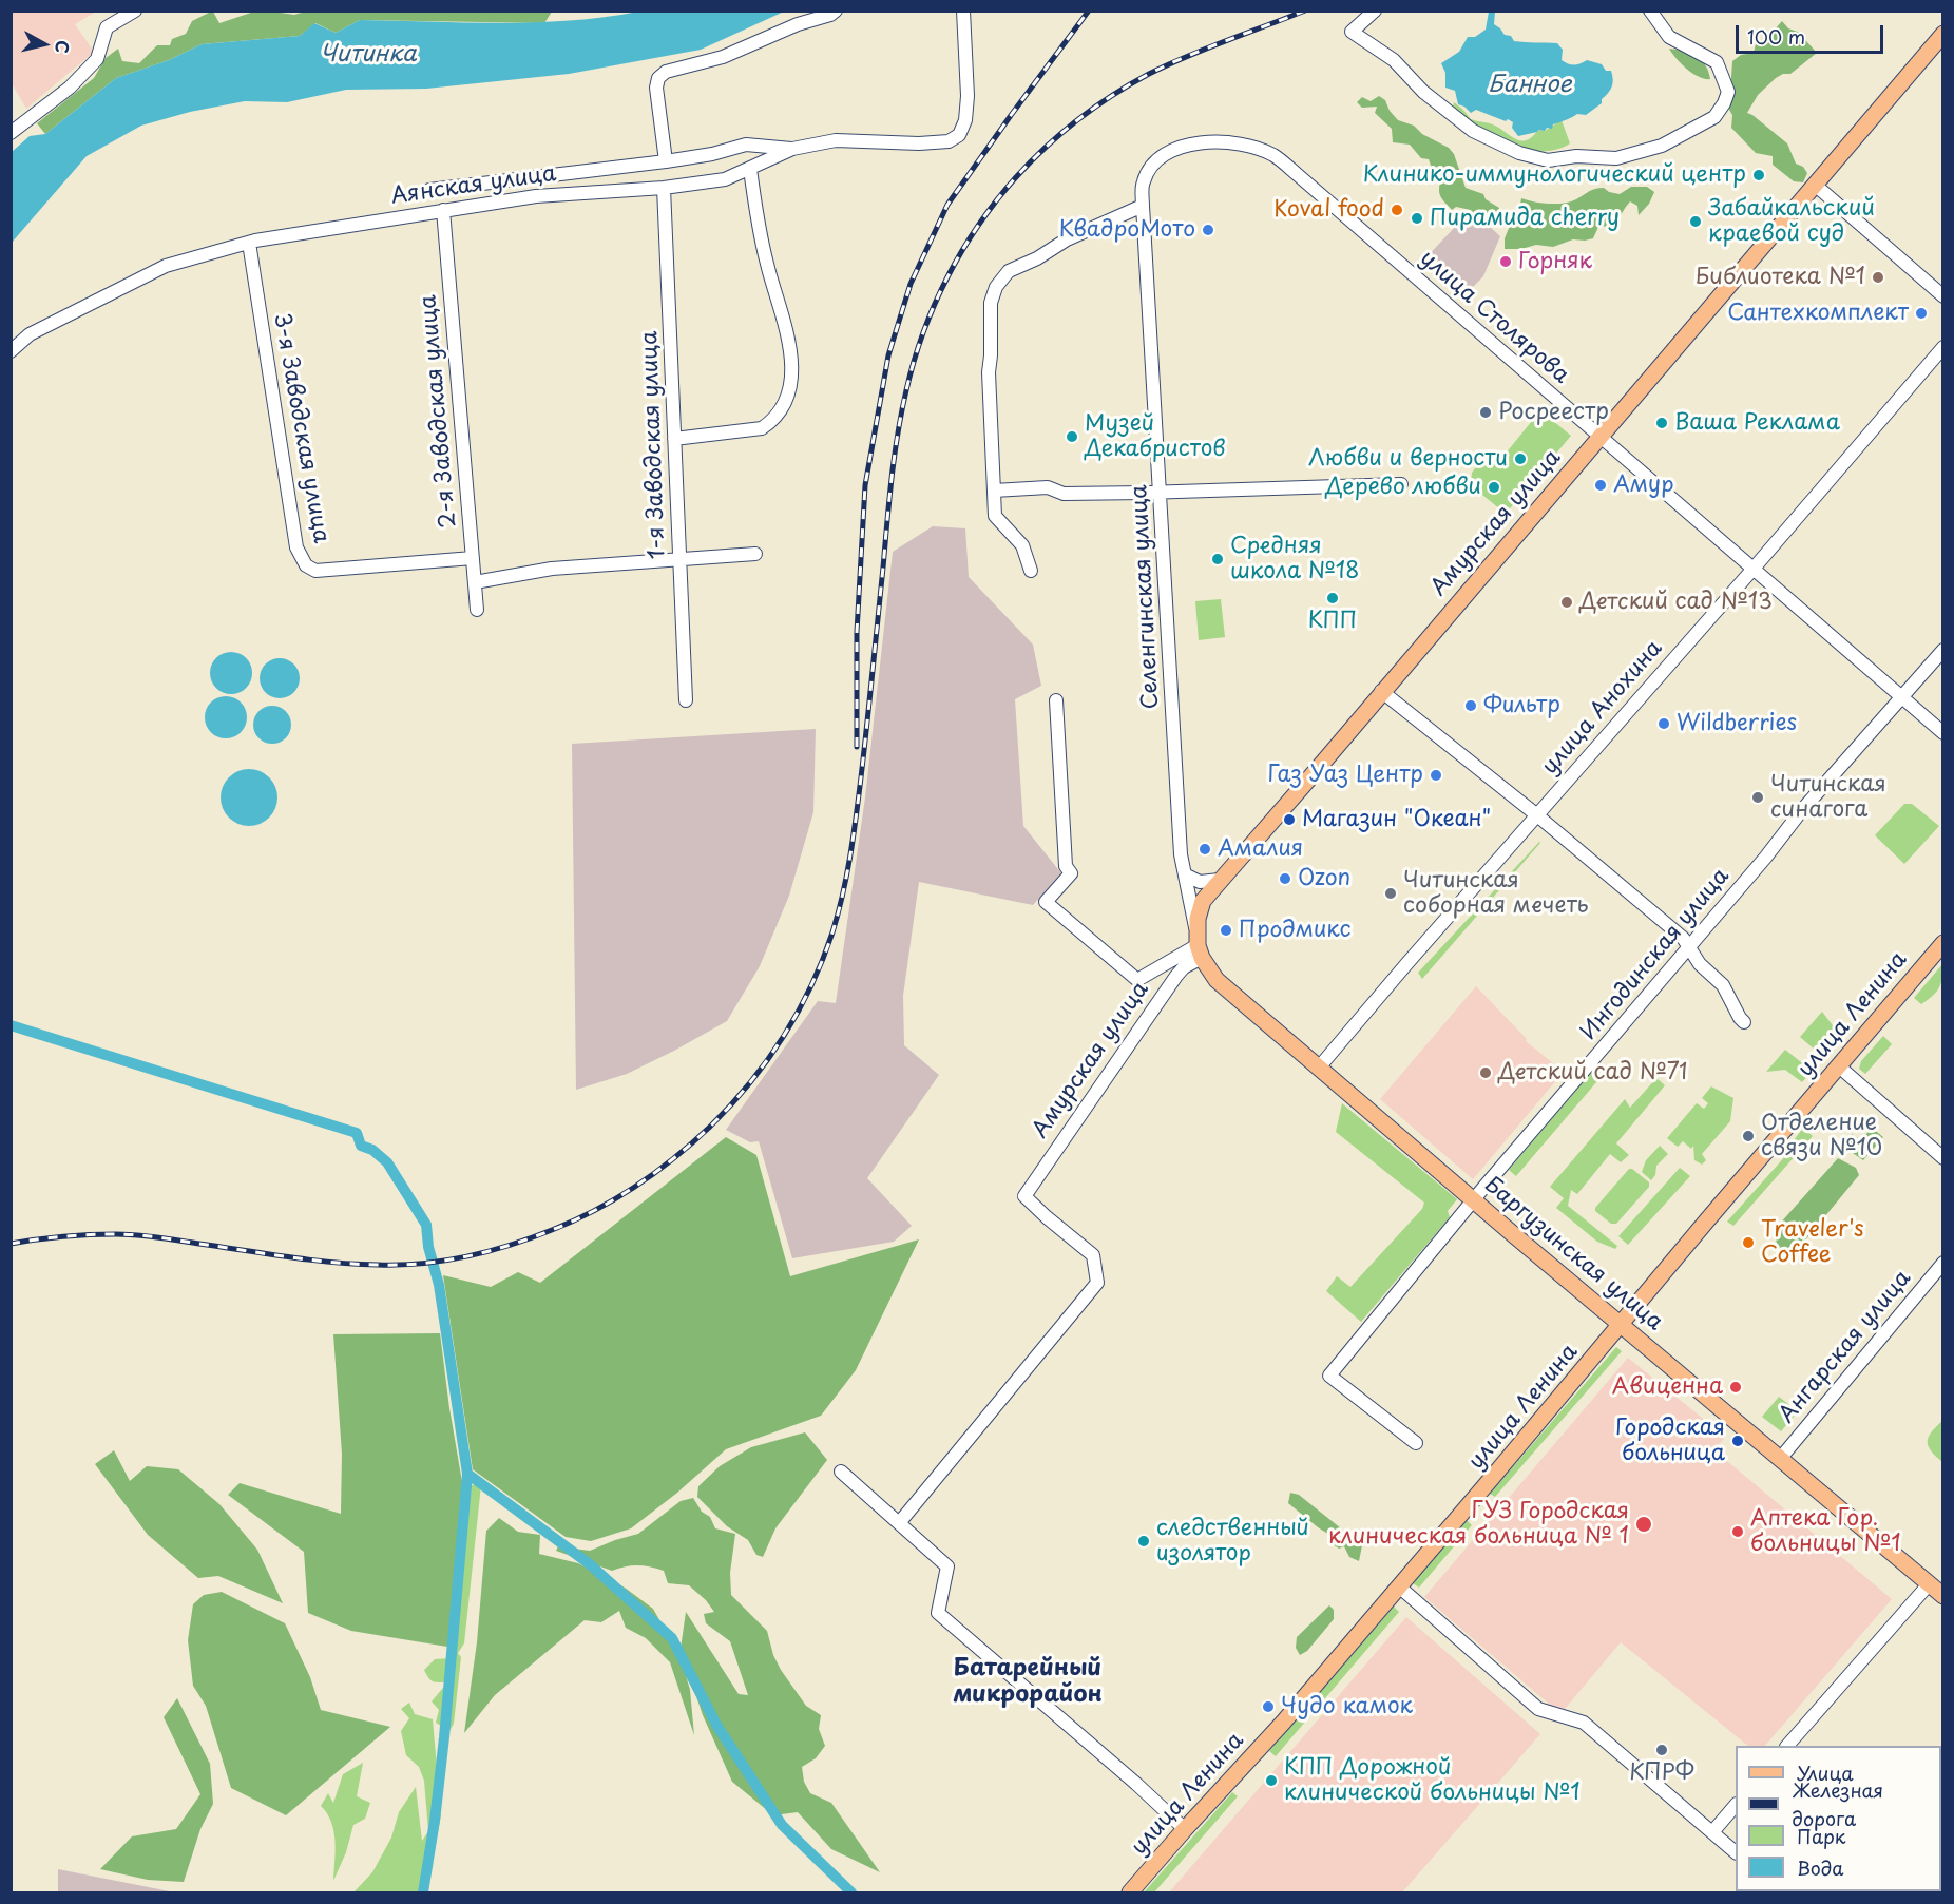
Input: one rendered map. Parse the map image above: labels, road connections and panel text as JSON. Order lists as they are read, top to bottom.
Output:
{
  "streets": {
    "main road": ["Амурская улица", "улица Ленина", "Баргузинская улица"],
    "street": [
      "Аянская улица",
      "улица Столярова",
      "2-я Заводская улица",
      "3-я Заводская улица",
      "1-я Заводская улица",
      "Селенгинская улица",
      "улица Анохина",
      "Ингодинская улица",
      "Ангарская улица"
    ]
  },
  "crossings": [
    ["Аянская улица", "2-я Заводская улица"],
    ["Аянская улица", "3-я Заводская улица"],
    ["Аянская улица", "1-я Заводская улица"],
    ["улица Столярова", "Амурская улица"],
    ["улица Столярова", "Селенгинская улица"],
    ["улица Столярова", "улица Анохина"],
    ["улица Столярова", "Ингодинская улица"],
    ["2-я Заводская улица", "3-я Заводская улица"],
    ["Амурская улица", "Селенгинская улица"],
    ["Амурская улица", "Баргузинская улица"],
    ["Селенгинская улица", "Баргузинская улица"],
    ["улица Анохина", "Баргузинская улица"],
    ["Ингодинская улица", "Баргузинская улица"],
    ["улица Ленина", "Баргузинская улица"],
    ["Баргузинская улица", "Ангарская улица"]
  ],
  "districts": ["Батарейный микрорайон"],
  "water": ["Читинка", "Банное"],
  "places": [
    "Клинико-иммунологический центр",
    "Koval food",
    "Пирамида cherry",
    "Забайкальский краевой суд",
    "КвадроМото",
    "Горняк",
    "Библиотека №1",
    "Сантехкомплект",
    "Росреестр",
    "Ваша Реклама",
    "Музей Декабристов",
    "Любви и верности",
    "Амур",
    "Дерево любви",
    "Средняя школа №18",
    "КПП",
    "Детский сад №13",
    "Фильтр",
    "Wildberries",
    "Газ Уаз Центр",
    "Читинская синагога",
    "Магазин \"Океан\"",
    "Амалия",
    "Ozon",
    "Читинская соборная мечеть",
    "Продмикс",
    "Детский сад №71",
    "Отделение связи №10",
    "Traveler's Coffee",
    "Авиценна",
    "Городская больница",
    "ГУЗ Городская клиническая больница № 1",
    "Аптека Гор. больницы №1",
    "следственный изолятор",
    "Чудо камок",
    "КПРФ",
    "КПП Дорожной клинической больницы №1"
  ],
  "legend": [
    "Улица",
    "Железная дорога",
    "Парк",
    "Вода"
  ],
  "scale_bar": "100 m",
  "north": "right"
}
